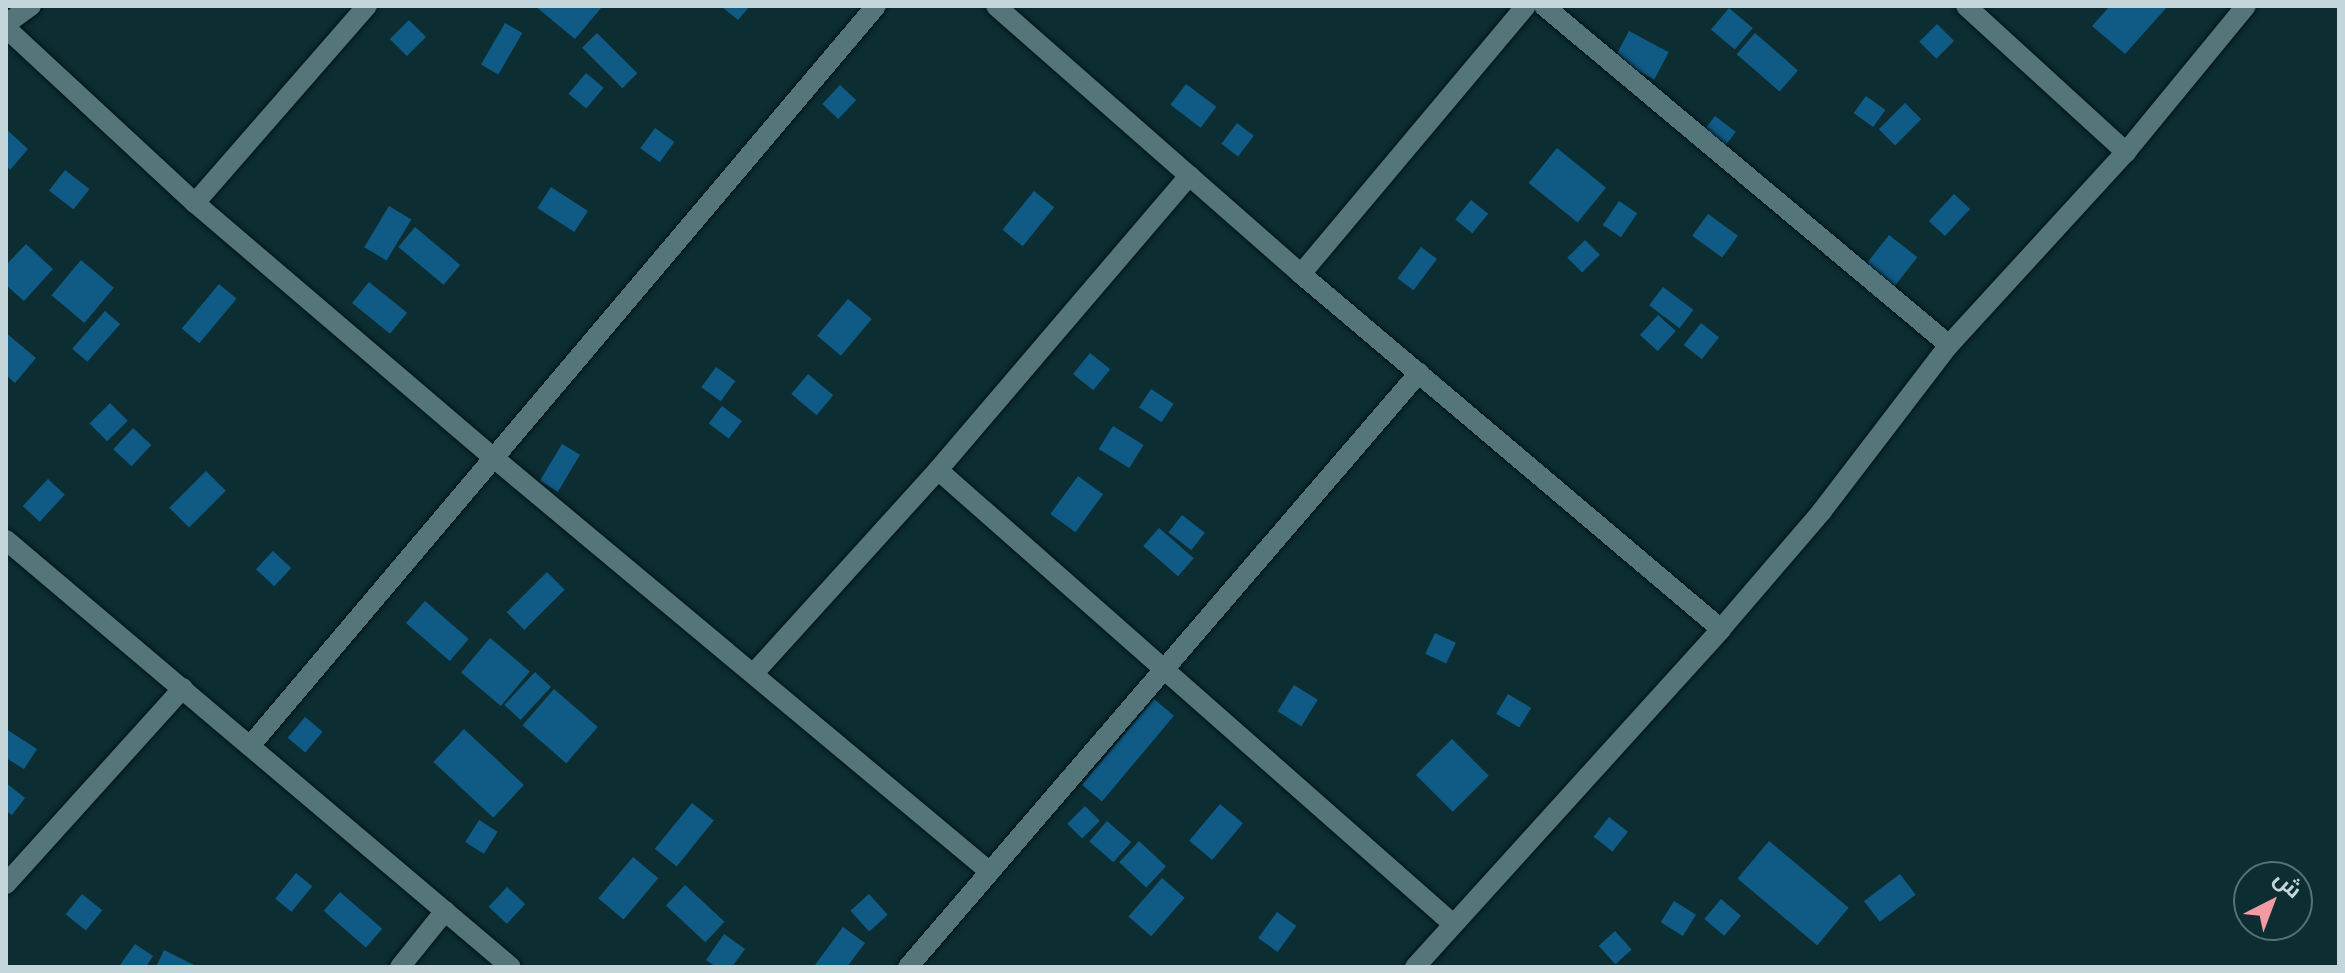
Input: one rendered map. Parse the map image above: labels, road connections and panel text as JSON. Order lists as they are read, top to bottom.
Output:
{
  "north": "top right"
}
